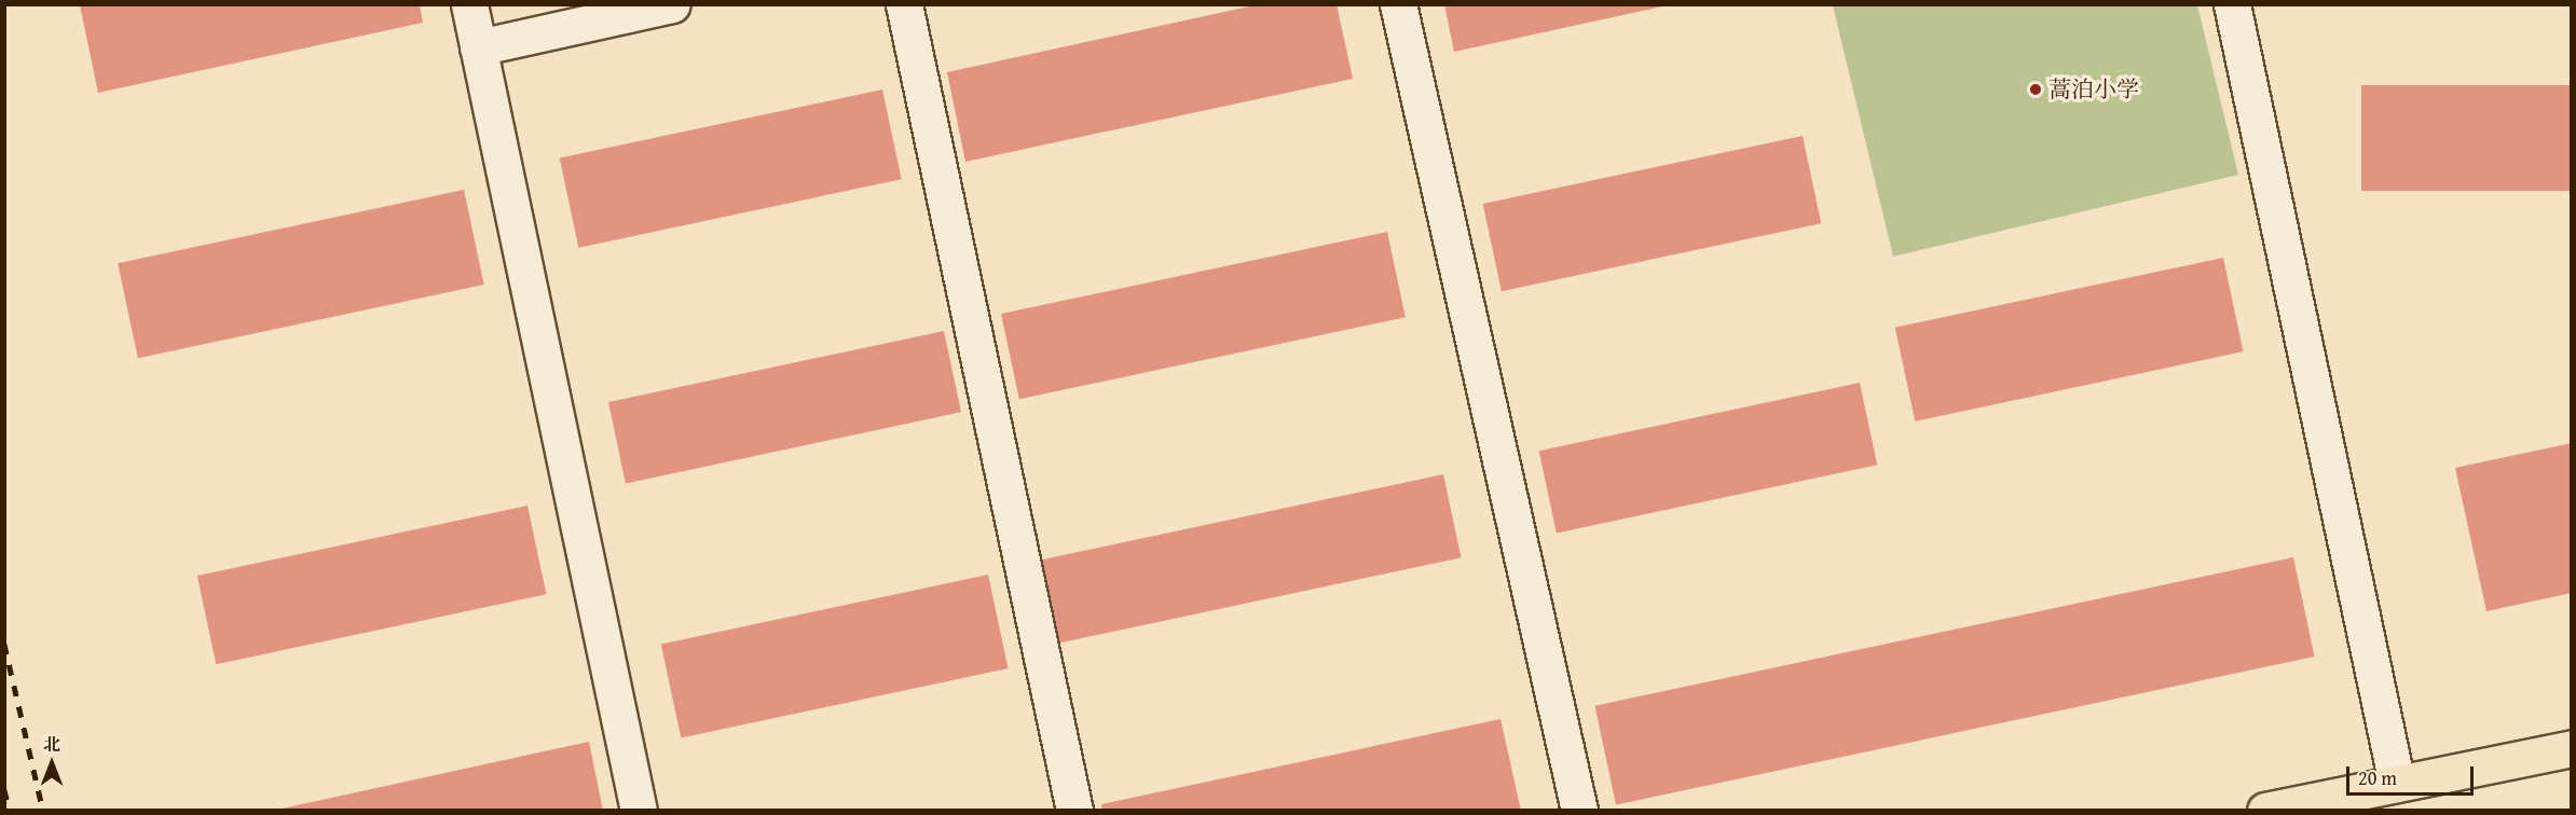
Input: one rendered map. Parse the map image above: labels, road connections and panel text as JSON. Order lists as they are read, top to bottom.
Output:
{
  "places": ["蒿泊小学"],
  "scale_bar": "20 m",
  "north": "top"
}
